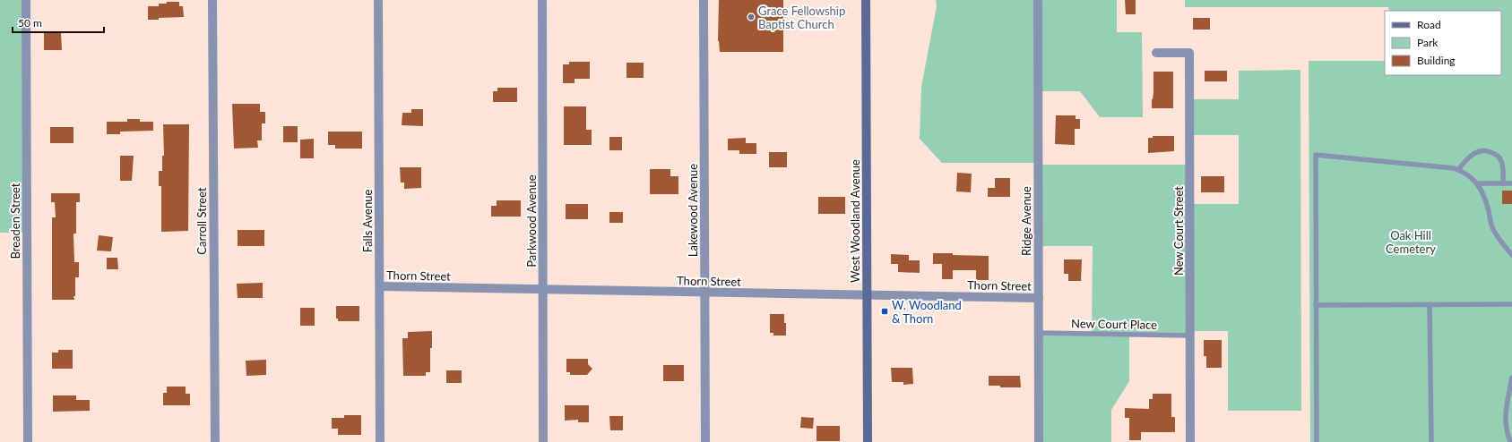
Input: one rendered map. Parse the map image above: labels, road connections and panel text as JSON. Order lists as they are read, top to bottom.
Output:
{
  "streets": {
    "street": [
      "Lakewood Avenue",
      "Breaden Street",
      "Carroll Street",
      "Falls Avenue",
      "Parkwood Avenue",
      "West Woodland Avenue",
      "Ridge Avenue",
      "New Court Street",
      "Thorn Street"
    ],
    "lane": ["New Court Place"]
  },
  "crossings": [
    ["Lakewood Avenue", "Thorn Street"],
    ["Falls Avenue", "Thorn Street"],
    ["Parkwood Avenue", "Thorn Street"],
    ["West Woodland Avenue", "Thorn Street"],
    ["Ridge Avenue", "Thorn Street"],
    ["Ridge Avenue", "New Court Place"],
    ["New Court Street", "New Court Place"]
  ],
  "parks": ["Oak Hill Cemetery"],
  "places": {
    "other": ["Grace Fellowship Baptist Church"],
    "transit": ["W. Woodland & Thorn"]
  },
  "legend": ["Road", "Park", "Building"],
  "scale_bar": "50 m"
}
